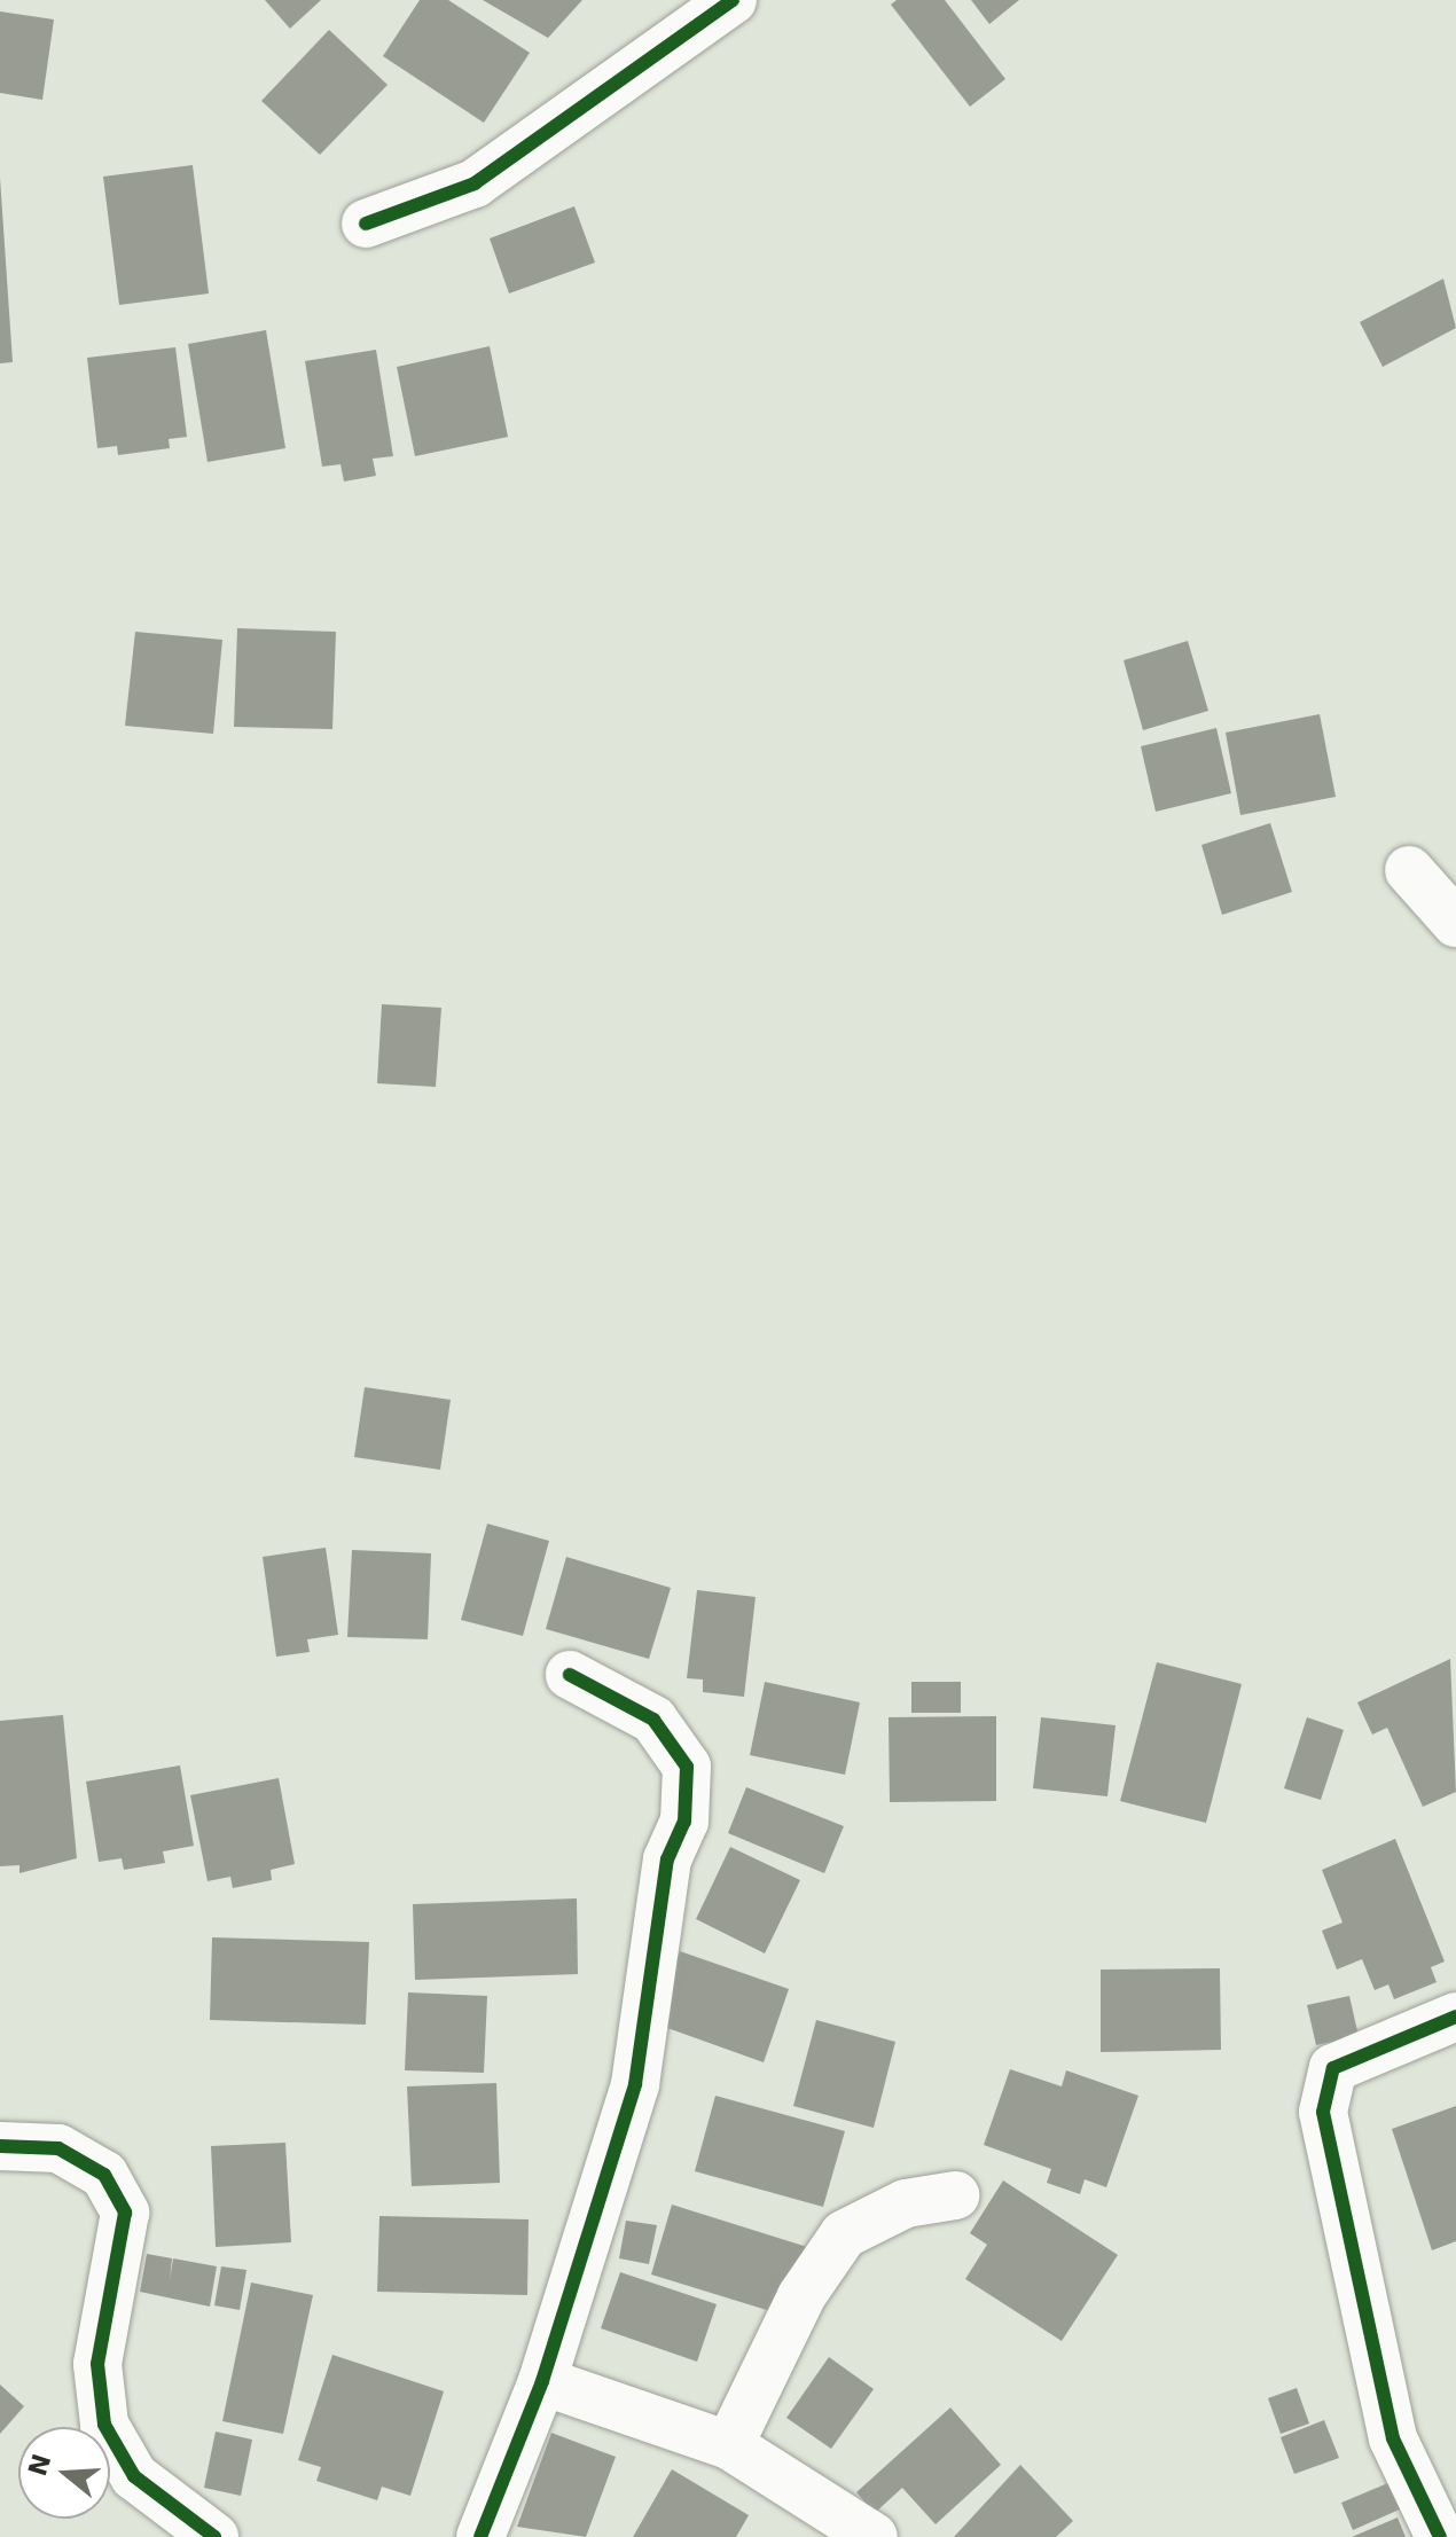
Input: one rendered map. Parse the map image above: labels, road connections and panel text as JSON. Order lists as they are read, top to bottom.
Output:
{
  "north": "left"
}
